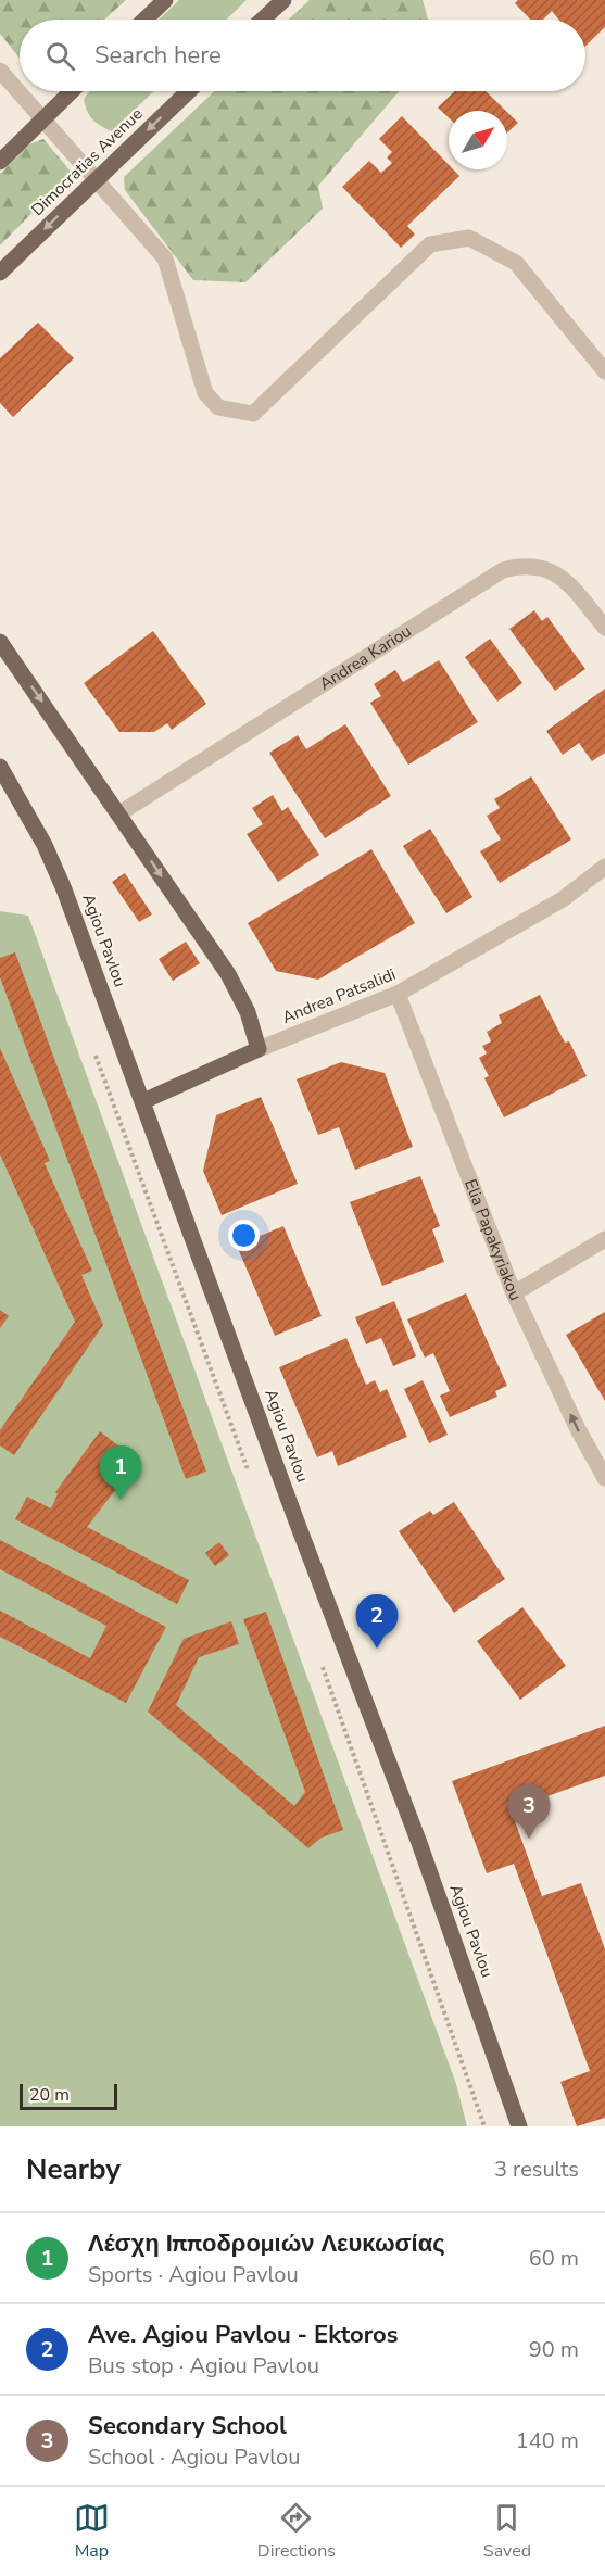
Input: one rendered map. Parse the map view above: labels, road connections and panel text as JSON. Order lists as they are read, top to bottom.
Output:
{
  "streets": {
    "main road": ["Dimocratias Avenue", "Agiou Pavlou", "Andrea Patsalidi"],
    "street": ["Andrea Kariou", "Elia Papakyriakou"]
  },
  "crossings": [
    ["Agiou Pavlou", "Andrea Patsalidi"],
    ["Andrea Patsalidi", "Elia Papakyriakou"]
  ],
  "one_way": ["Elia Papakyriakou"],
  "scale_bar": "20 m",
  "north": "top right",
  "page": {
    "search": "Search here",
    "pins": ["1", "2", "3"],
    "scale": "20 m",
    "heading": ["Nearby", "3 results"],
    "list": [
      {
        "mark": "1",
        "name": "Λέσχη Ιπποδρομιών Λευκωσίας",
        "note": "Sports · Agiou Pavlou",
        "value": "60 m"
      },
      {
        "mark": "2",
        "name": "Ave. Agiou Pavlou - Ektoros",
        "note": "Bus stop · Agiou Pavlou",
        "value": "90 m"
      },
      {
        "mark": "3",
        "name": "Secondary School",
        "note": "School · Agiou Pavlou",
        "value": "140 m"
      }
    ],
    "nav": ["Map", "Directions", "Saved"]
  }
}
